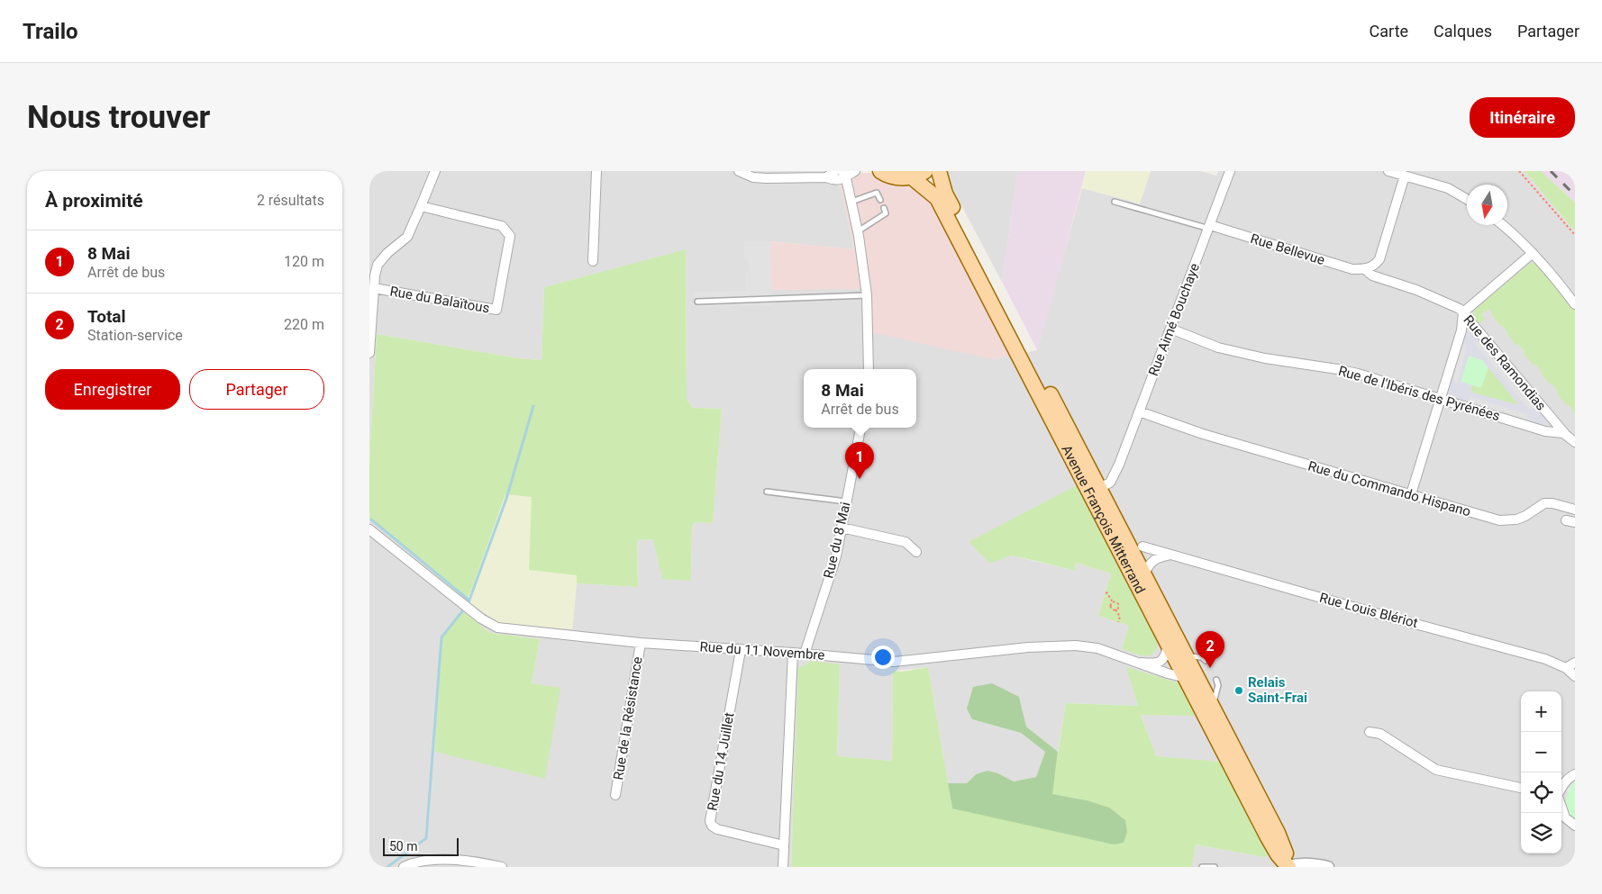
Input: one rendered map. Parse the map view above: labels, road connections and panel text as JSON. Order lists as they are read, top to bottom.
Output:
{
  "streets": {
    "main road": ["Avenue François Mitterrand"],
    "street": [
      "Rue Bellevue",
      "Rue du Balaïtous",
      "Rue Aimé Bouchaye",
      "Rue des Ramondias",
      "Rue de l'Ibéris des Pyrénées",
      "Rue du Commando Hispano",
      "Rue du 8 Mai",
      "Rue Louis Blériot",
      "Rue du 11 Novembre",
      "Rue de la Résistance",
      "Rue du 14 Juillet"
    ]
  },
  "crossings": [
    ["Rue Bellevue", "Rue Aimé Bouchaye"],
    ["Rue Bellevue", "Rue des Ramondias"],
    ["Rue Aimé Bouchaye", "Rue de l'Ibéris des Pyrénées"],
    ["Rue Aimé Bouchaye", "Rue du Commando Hispano"],
    ["Rue Aimé Bouchaye", "Avenue François Mitterrand"],
    ["Rue des Ramondias", "Rue de l'Ibéris des Pyrénées"],
    ["Avenue François Mitterrand", "Rue du 11 Novembre"],
    ["Rue du 8 Mai", "Rue du 11 Novembre"],
    ["Rue du 11 Novembre", "Rue de la Résistance"],
    ["Rue du 11 Novembre", "Rue du 14 Juillet"]
  ],
  "places": ["Relais Saint-Frai"],
  "scale_bar": "50 m",
  "north": "bottom",
  "page": {
    "header": "Trailo",
    "nav": ["Carte", "Calques", "Partager"],
    "buttons": [
      "Itinéraire",
      ["Enregistrer", "Partager"]
    ],
    "title": "Nous trouver",
    "heading": ["À proximité", "2 résultats"],
    "list": [
      {
        "mark": "1",
        "name": "8 Mai",
        "note": "Arrêt de bus",
        "value": "120 m"
      },
      {
        "mark": "2",
        "name": "Total",
        "note": "Station-service",
        "value": "220 m"
      }
    ],
    "popup": ["8 Mai", "Arrêt de bus"],
    "pins": ["1", "2"],
    "map_buttons": ["+", "−"],
    "scale": "50 m"
  }
}
